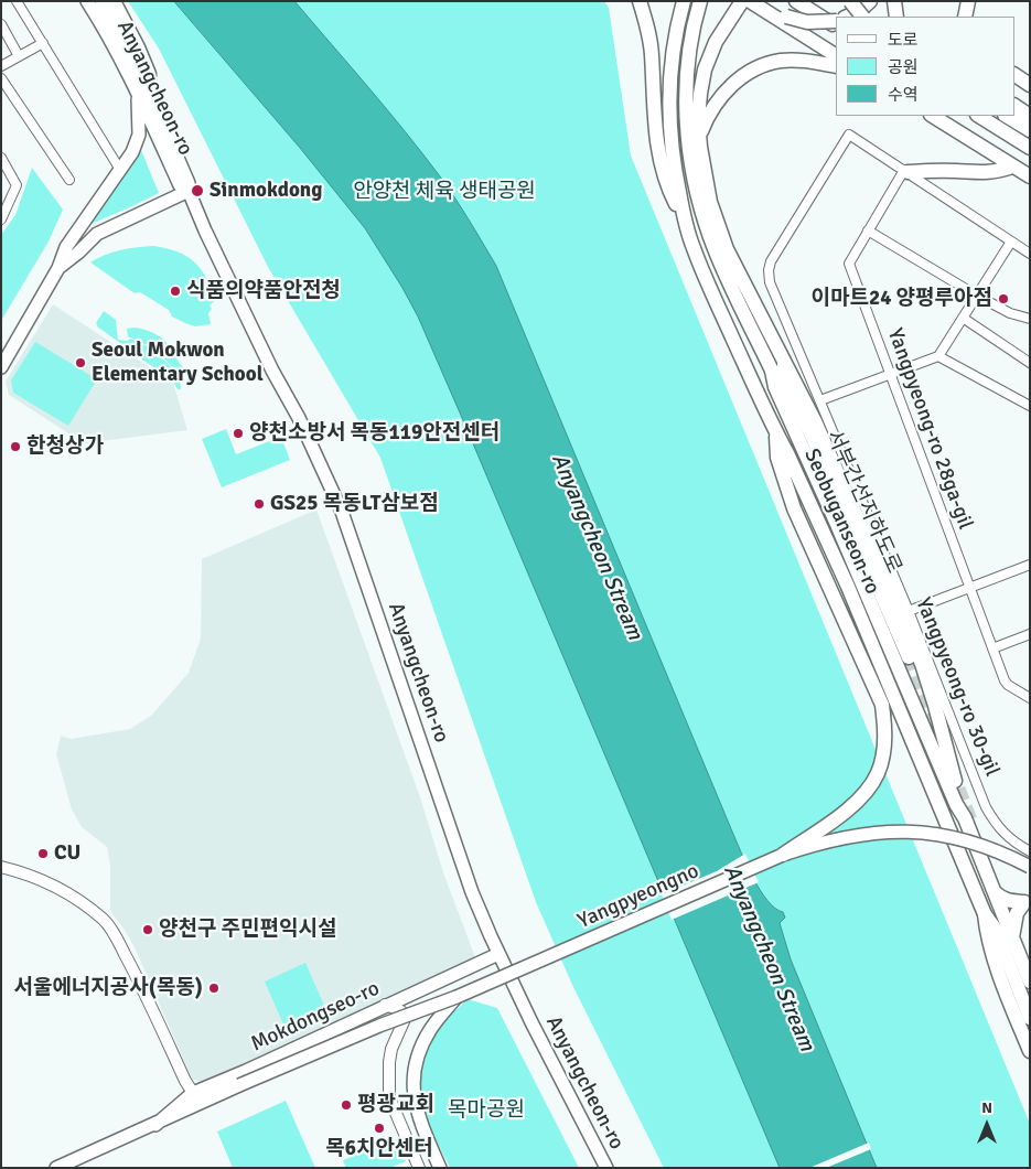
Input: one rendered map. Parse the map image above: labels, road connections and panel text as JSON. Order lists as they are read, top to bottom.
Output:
{
  "streets": {
    "main road": [
      "Anyangcheon-ro",
      "서부간선지하도로",
      "Seobuganseon-ro",
      "Yangpyeongno",
      "Mokdongseo-ro"
    ],
    "street": ["Yangpyeong-ro 28ga-gil", "Yangpyeong-ro 30-gil"]
  },
  "crossings": [
    ["Anyangcheon-ro", "Mokdongseo-ro"],
    ["Yangpyeong-ro 28ga-gil", "Yangpyeong-ro 30-gil"],
    ["서부간선지하도로", "Seobuganseon-ro"],
    ["Yangpyeongno", "Mokdongseo-ro"]
  ],
  "water": ["Anyangcheon Stream"],
  "parks": ["안양천 체육 생태공원", "목마공원"],
  "places": [
    "Sinmokdong",
    "식품의약품안전청",
    "이마트24 양평루아점",
    "Seoul Mokwon Elementary School",
    "양천소방서 목동119안전센터",
    "한청상가",
    "GS25 목동LT삼보점",
    "CU",
    "양천구 주민편익시설",
    "서울에너지공사(목동)",
    "평광교회",
    "목6치안센터"
  ],
  "legend": ["도로", "공원", "수역"],
  "north": "top"
}
